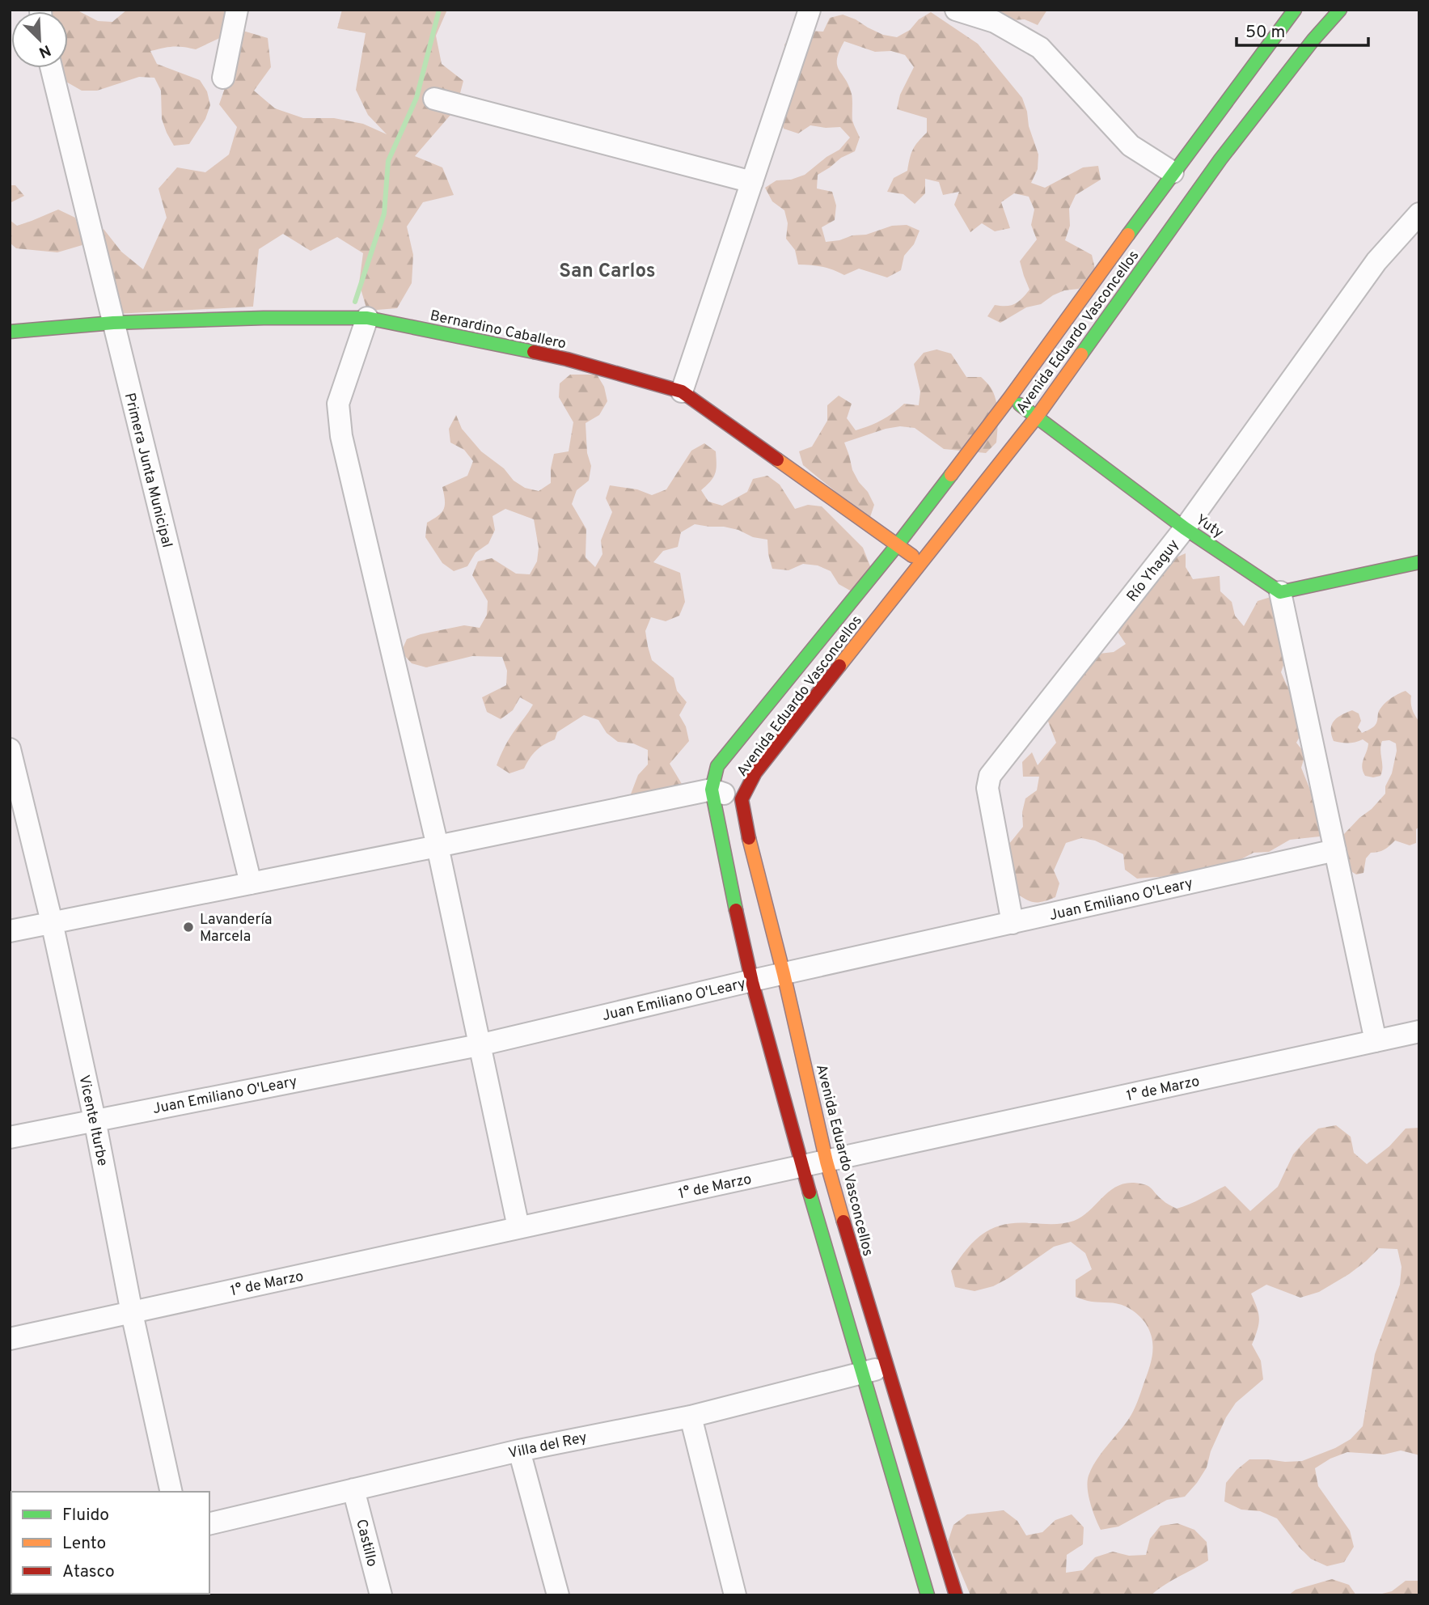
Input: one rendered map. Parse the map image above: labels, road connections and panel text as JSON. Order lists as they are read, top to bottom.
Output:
{
  "streets": {
    "street": [
      "Bernardino Caballero",
      "Avenida Eduardo Vasconcellos",
      "Primera Junta Municipal",
      "Yuty",
      "Río Yhaguy",
      "Juan Emiliano O'Leary",
      "1° de Marzo",
      "Vicente Iturbe",
      "Villa del Rey",
      "Castillo"
    ]
  },
  "crossings": [
    ["Bernardino Caballero", "Avenida Eduardo Vasconcellos"],
    ["Bernardino Caballero", "Primera Junta Municipal"],
    ["Avenida Eduardo Vasconcellos", "Yuty"],
    ["Avenida Eduardo Vasconcellos", "Juan Emiliano O'Leary"],
    ["Avenida Eduardo Vasconcellos", "1° de Marzo"],
    ["Avenida Eduardo Vasconcellos", "Villa del Rey"],
    ["Yuty", "Río Yhaguy"],
    ["Río Yhaguy", "Juan Emiliano O'Leary"],
    ["Juan Emiliano O'Leary", "Vicente Iturbe"],
    ["1° de Marzo", "Vicente Iturbe"],
    ["Villa del Rey", "Castillo"]
  ],
  "districts": ["San Carlos"],
  "places": ["Lavandería Marcela"],
  "legend": ["Fluido", "Lento", "Atasco"],
  "scale_bar": "50 m",
  "north": "bottom right"
}
